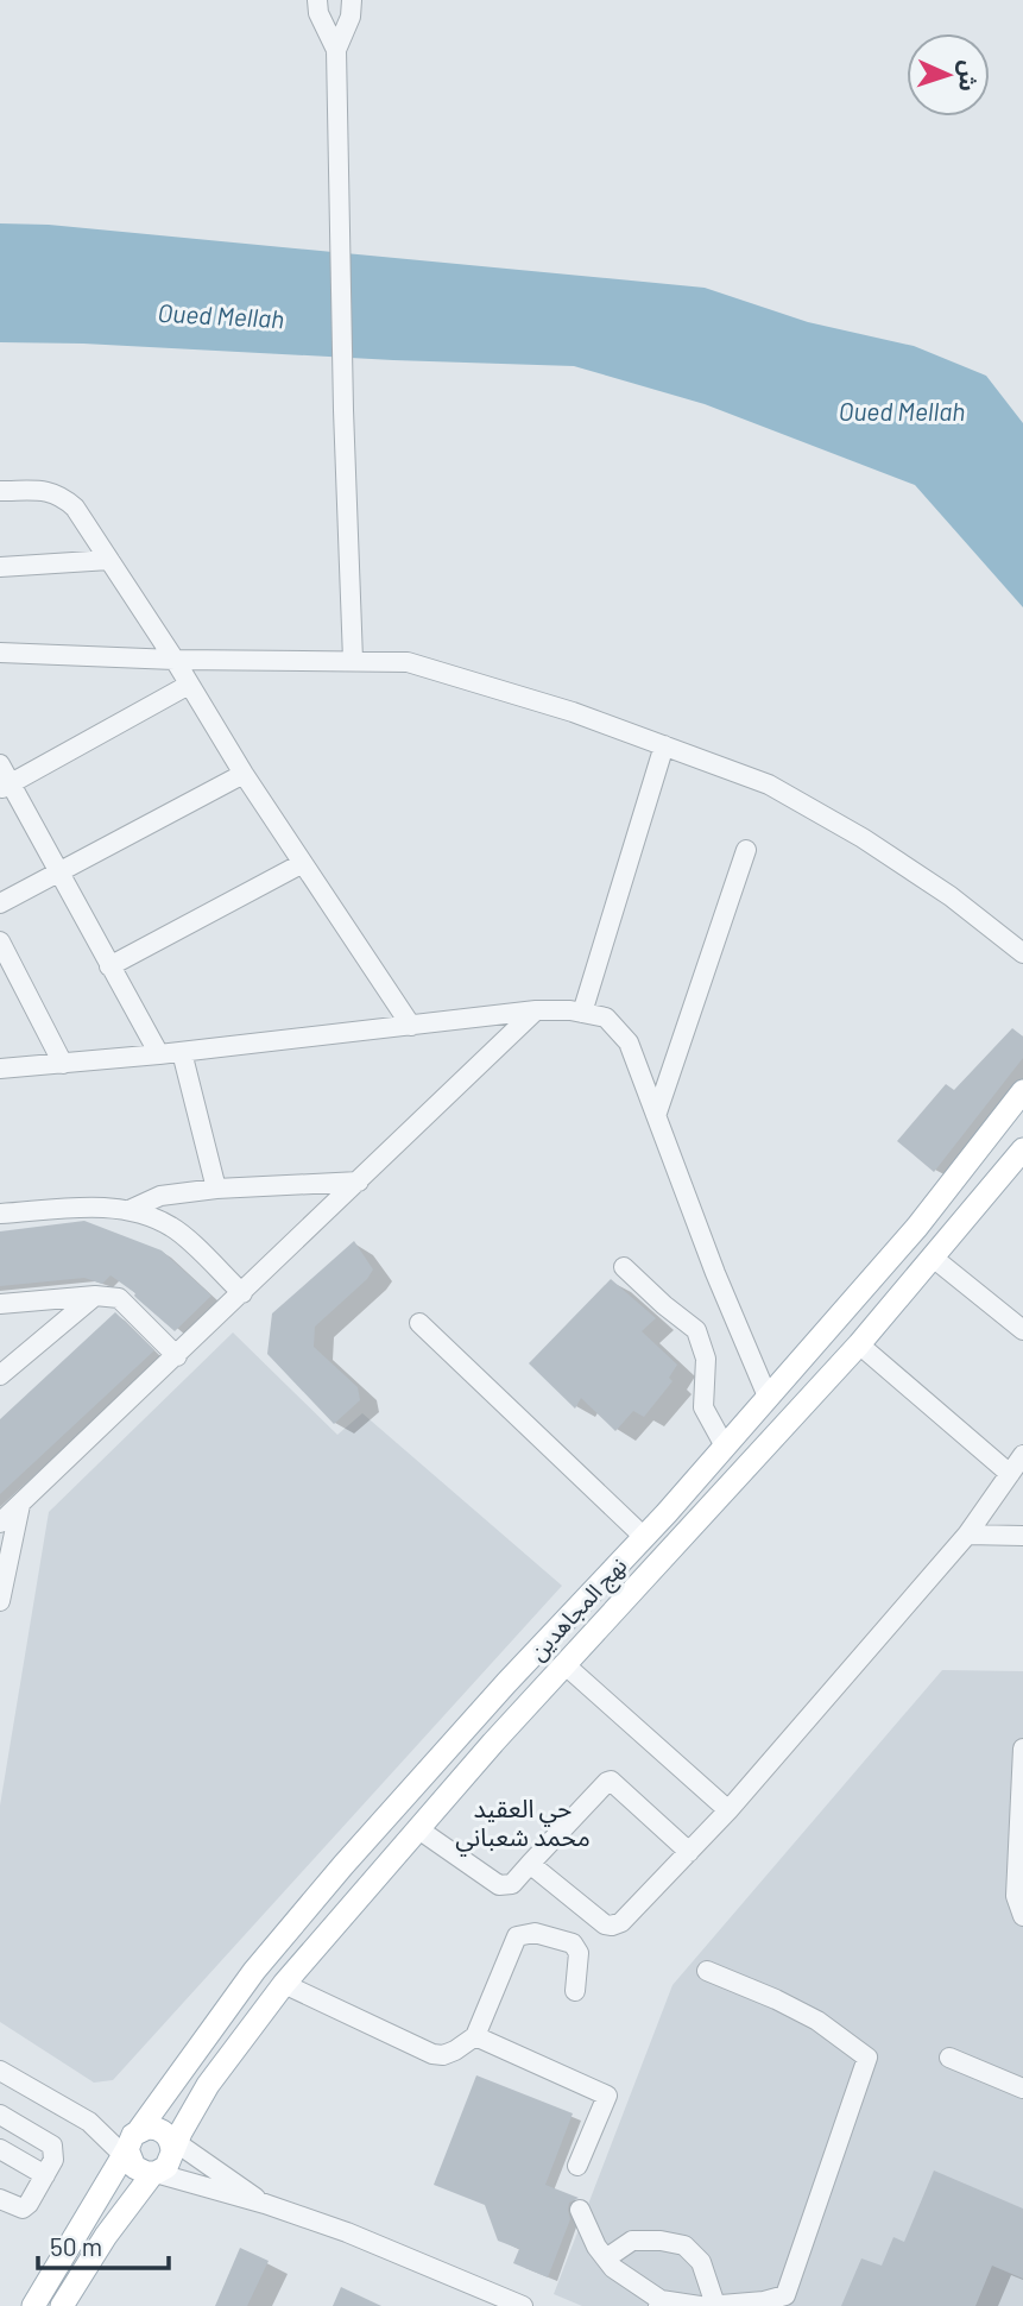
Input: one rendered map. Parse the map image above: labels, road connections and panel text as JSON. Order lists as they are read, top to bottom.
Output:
{
  "streets": {
    "main road": ["نهج المجاهدين"]
  },
  "districts": ["حي العقيد محمد شعباني"],
  "water": ["Oued Mellah"],
  "scale_bar": "50 m",
  "north": "right"
}
